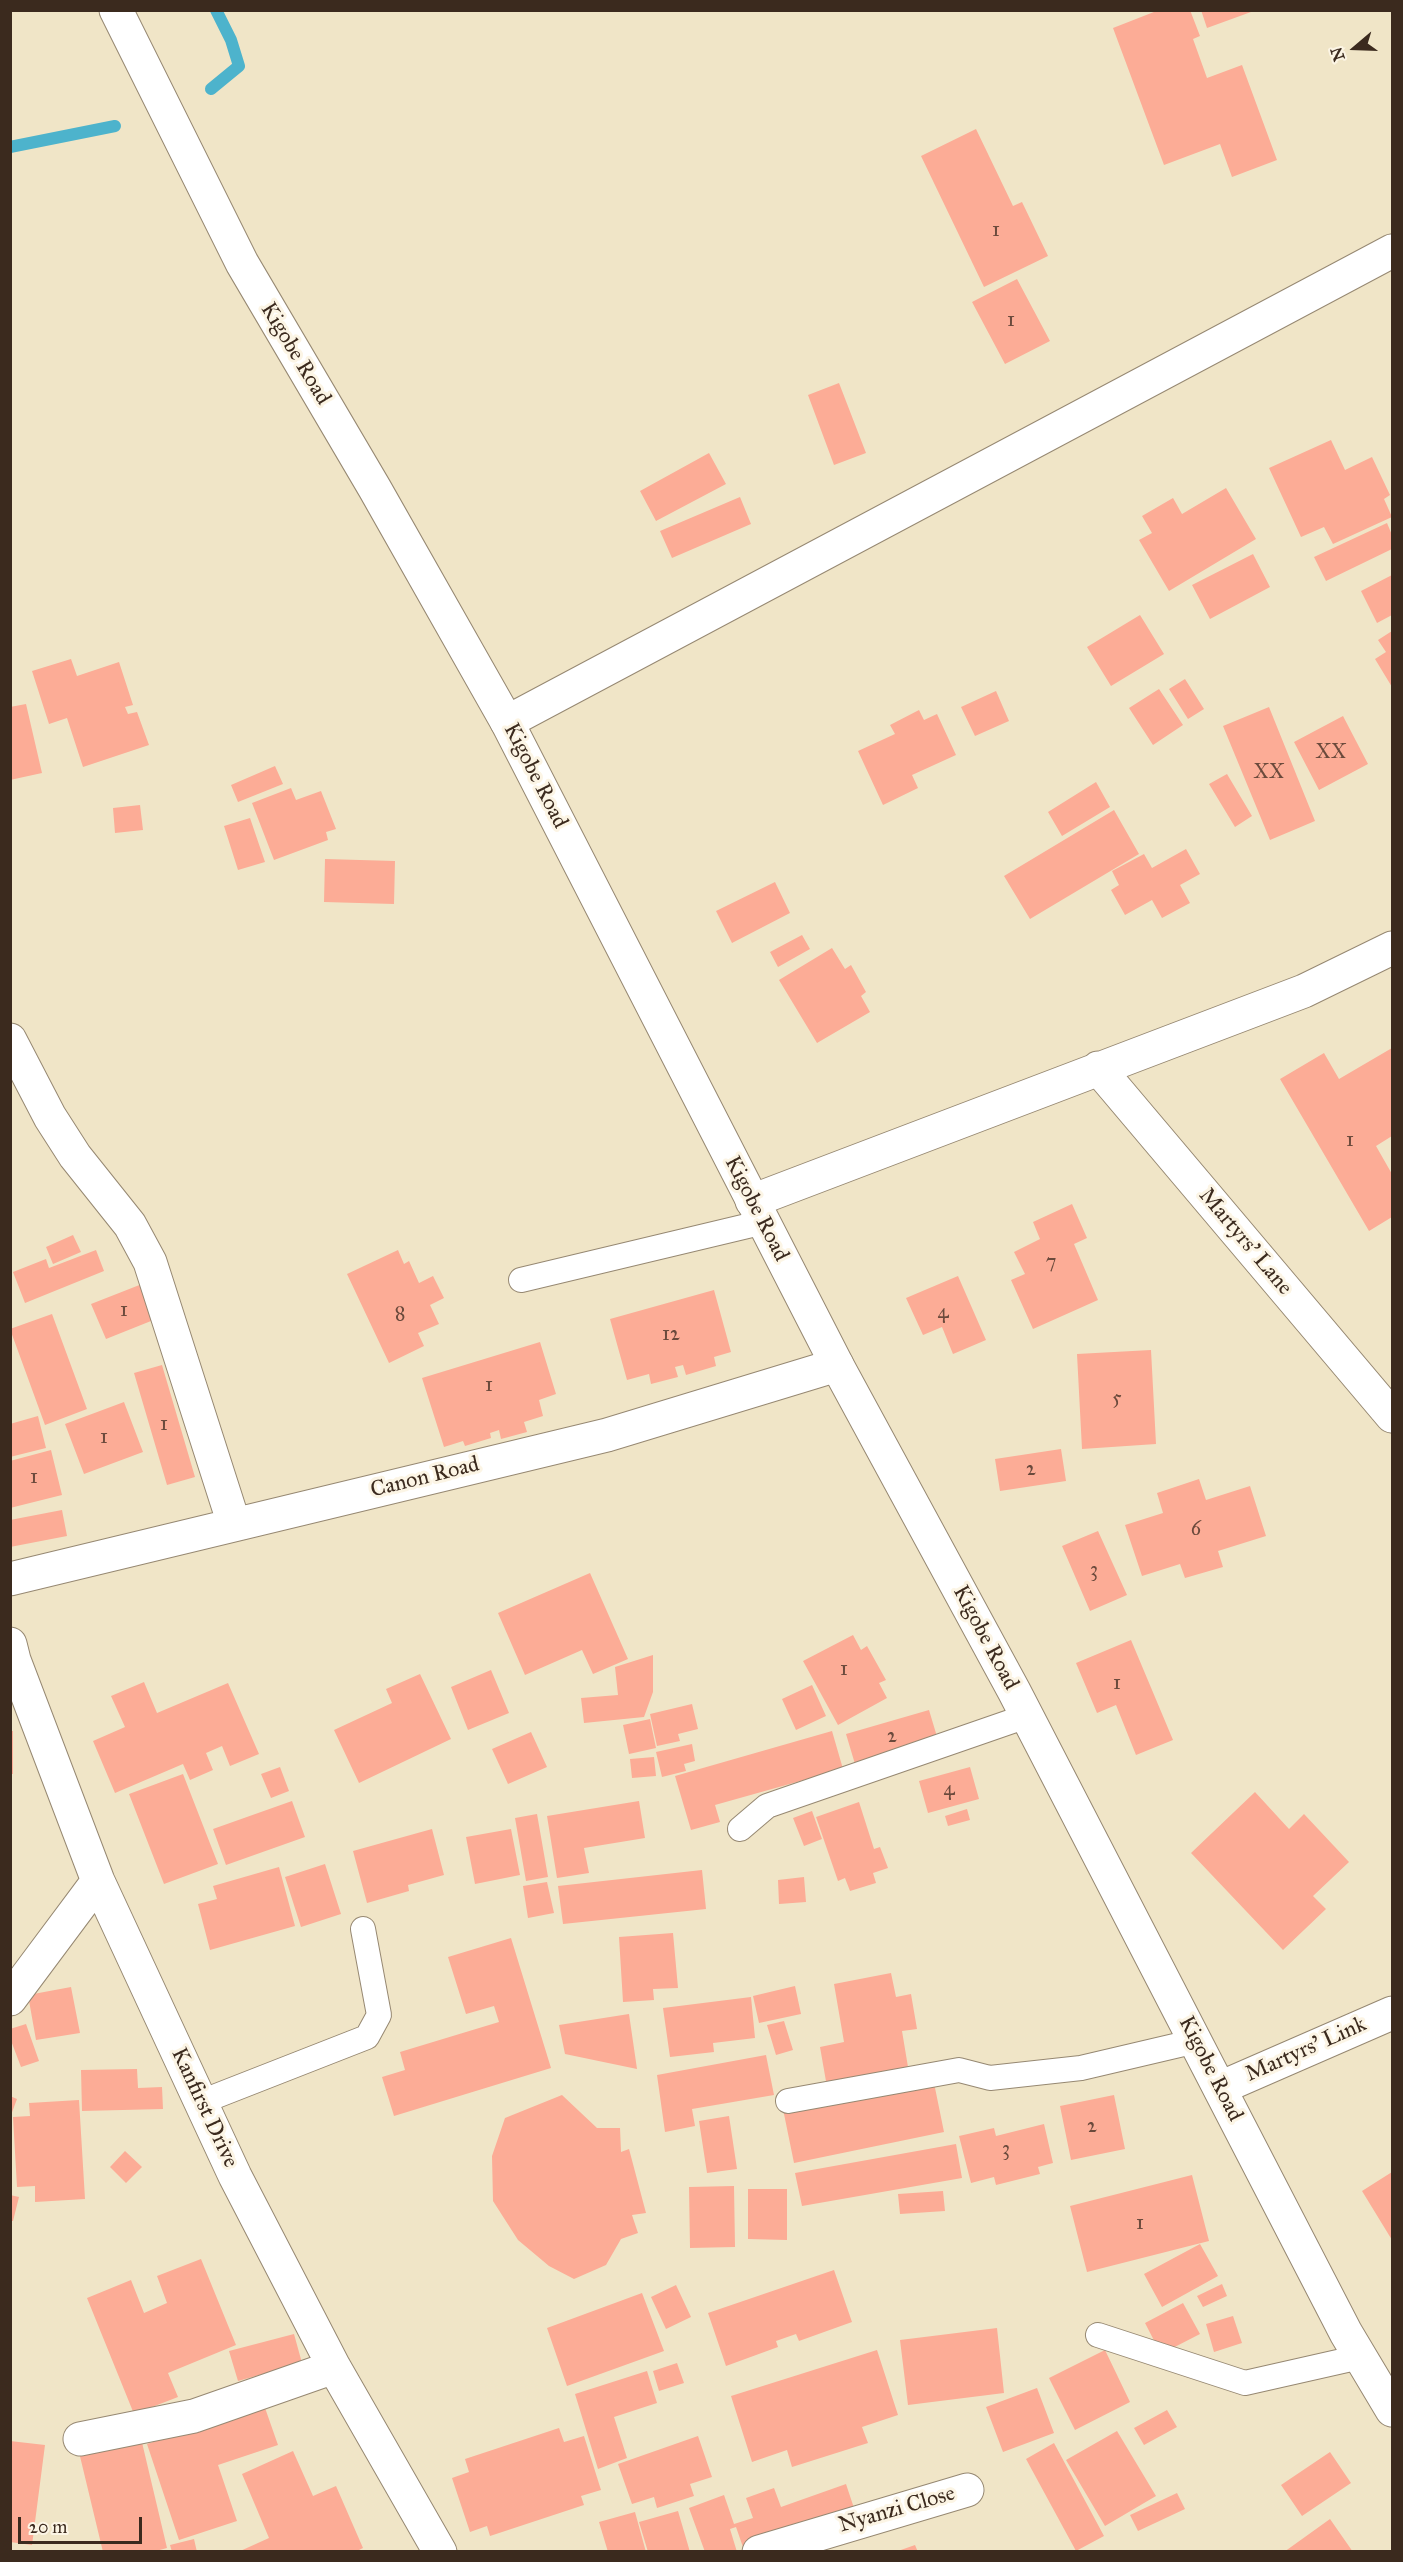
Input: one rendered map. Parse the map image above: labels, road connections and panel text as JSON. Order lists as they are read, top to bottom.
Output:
{
  "streets": {
    "street": [
      "Kigobe Road",
      "Martyrs' Lane",
      "Canon Road",
      "Martyrs' Link",
      "Kanfirst Drive",
      "Nyanzi Close"
    ]
  },
  "crossings": [
    ["Kigobe Road", "Canon Road"],
    ["Kigobe Road", "Martyrs' Link"]
  ],
  "house_numbers": [
    "1",
    "1",
    "XX",
    "XX",
    "1",
    "7",
    "1",
    "4",
    "8",
    "12",
    "1",
    "5",
    "1",
    "1",
    "2",
    "1",
    "6",
    "3",
    "1",
    "1",
    "2",
    "4",
    "2",
    "3",
    "1"
  ],
  "scale_bar": "20 m",
  "north": "left"
}
